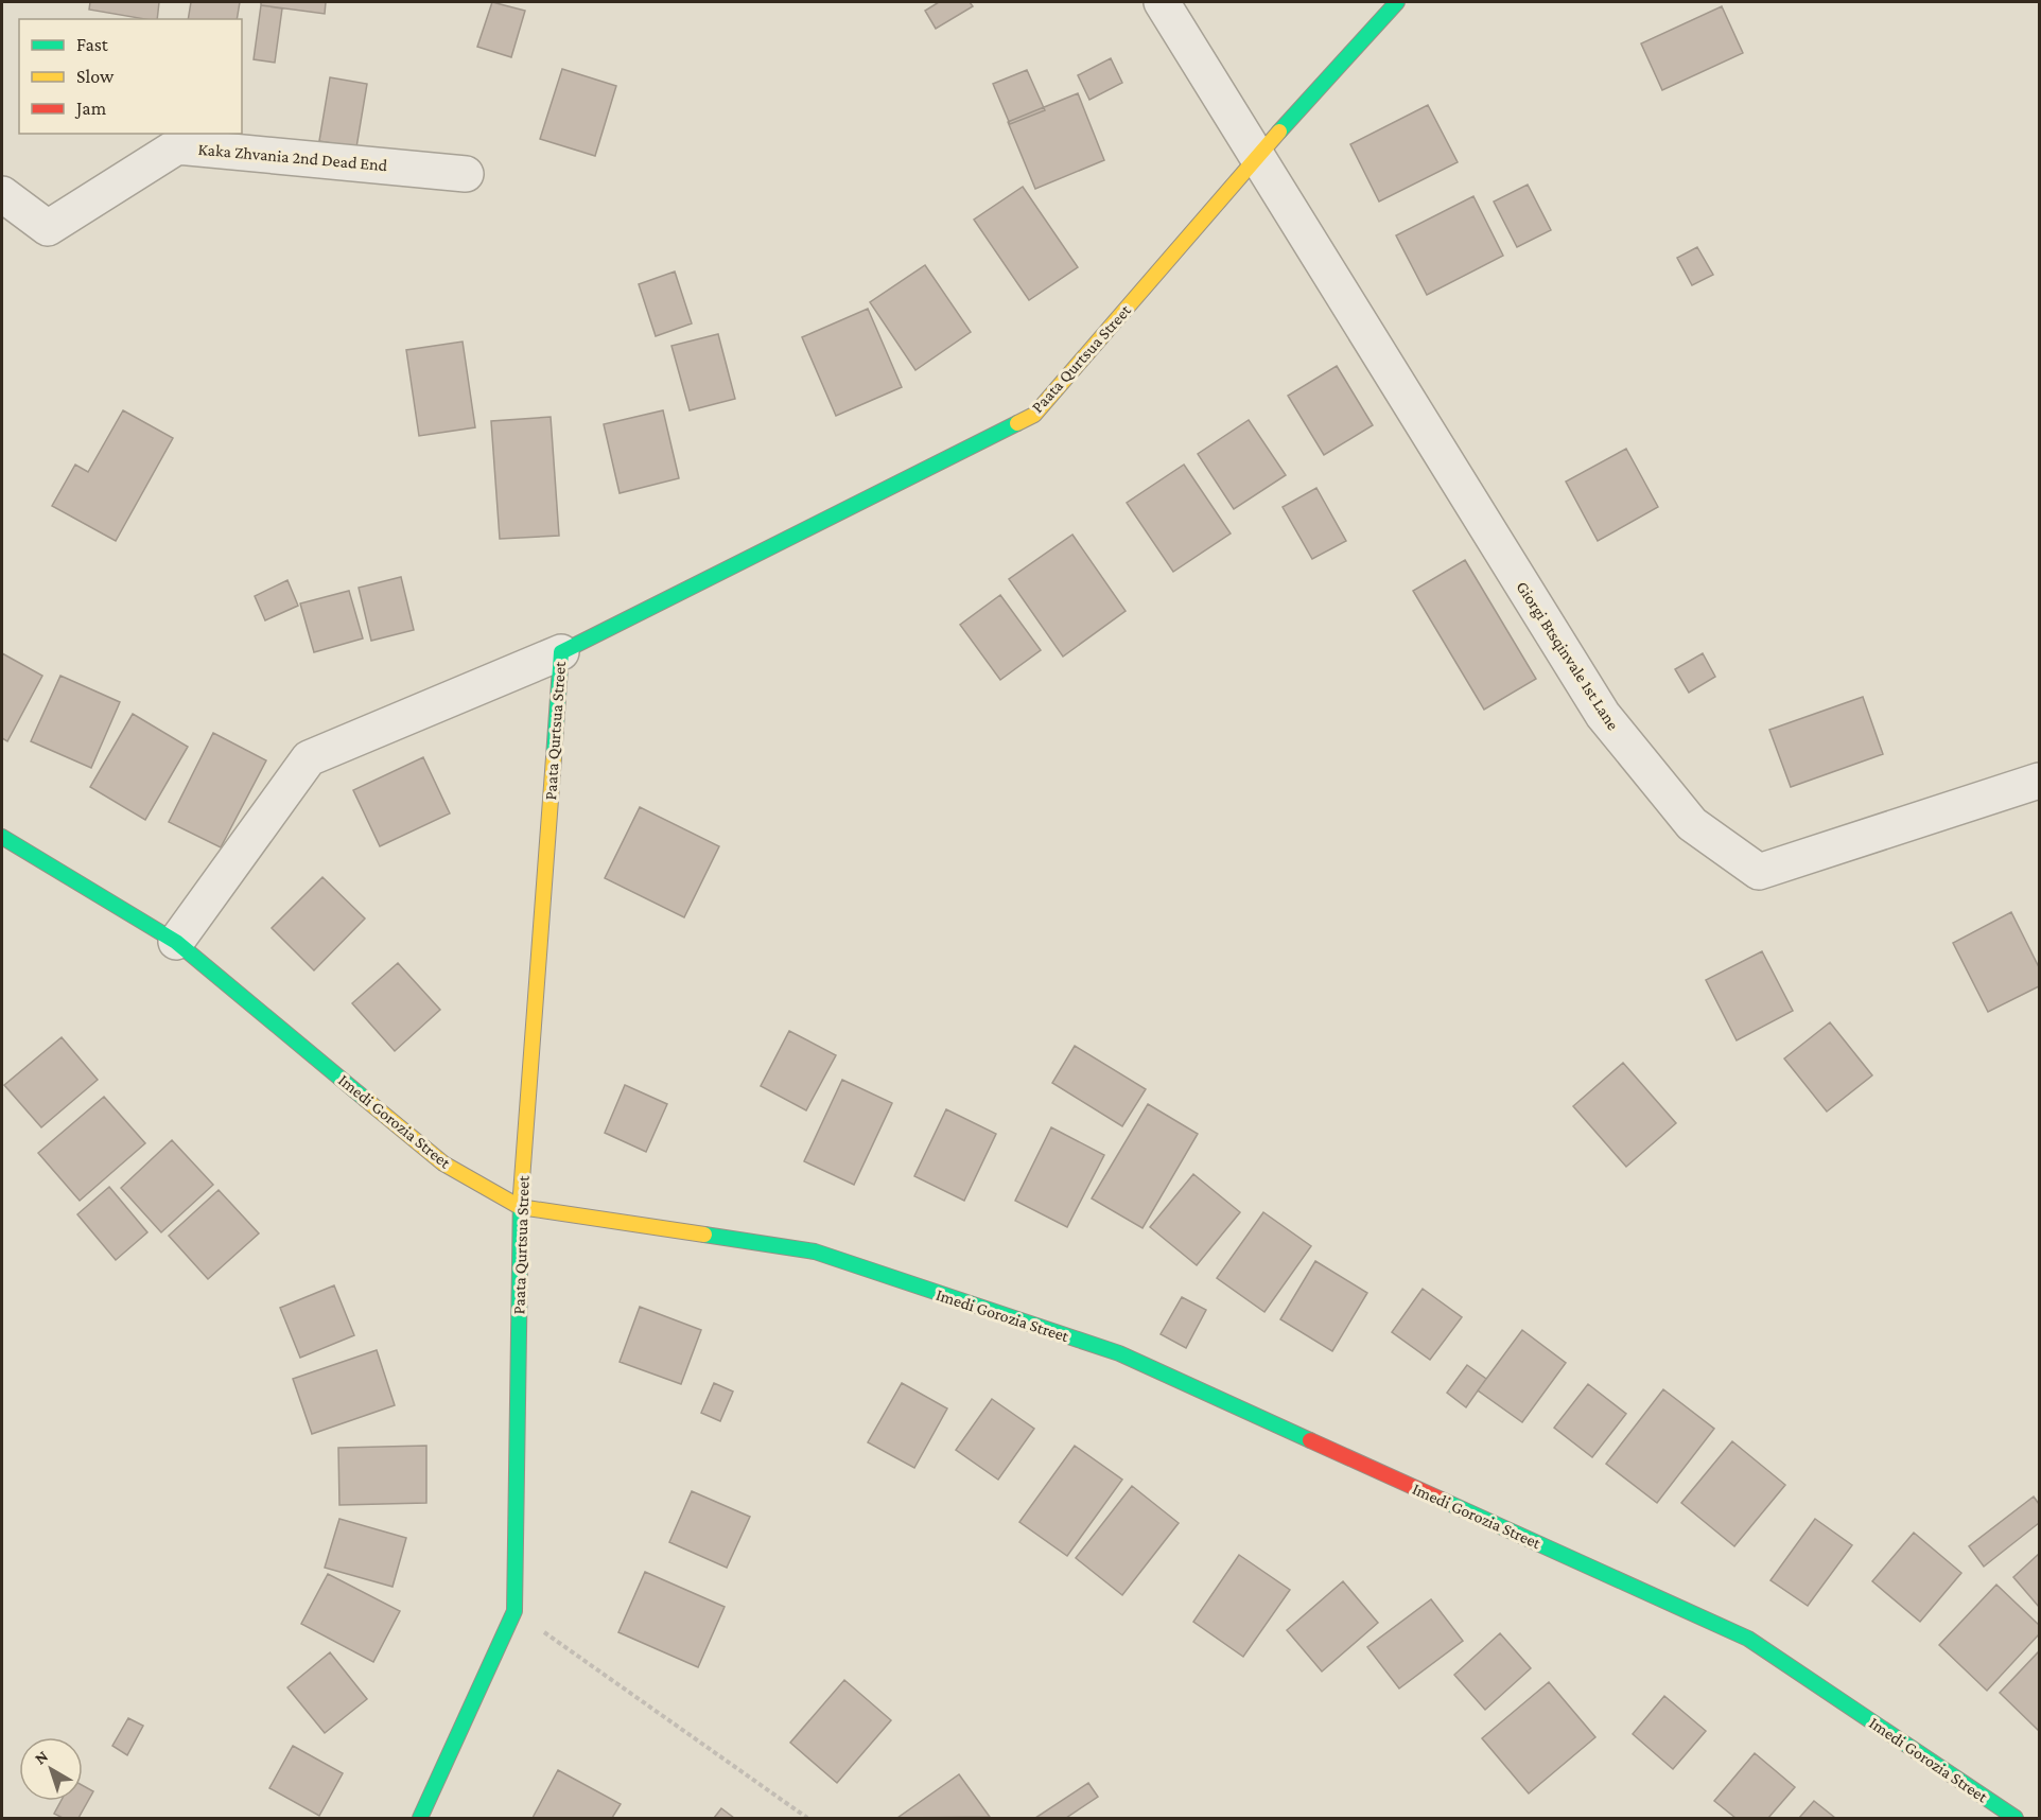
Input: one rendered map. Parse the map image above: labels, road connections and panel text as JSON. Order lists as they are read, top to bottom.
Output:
{
  "streets": {
    "street": [
      "Kaka Zhvania 2nd Dead End",
      "Paata Qurtsua Street",
      "Giorgi Btsqinvale 1st Lane",
      "Imedi Gorozia Street"
    ]
  },
  "crossings": [
    ["Paata Qurtsua Street", "Giorgi Btsqinvale 1st Lane"],
    ["Paata Qurtsua Street", "Imedi Gorozia Street"]
  ],
  "legend": ["Fast", "Slow", "Jam"],
  "north": "top left"
}
